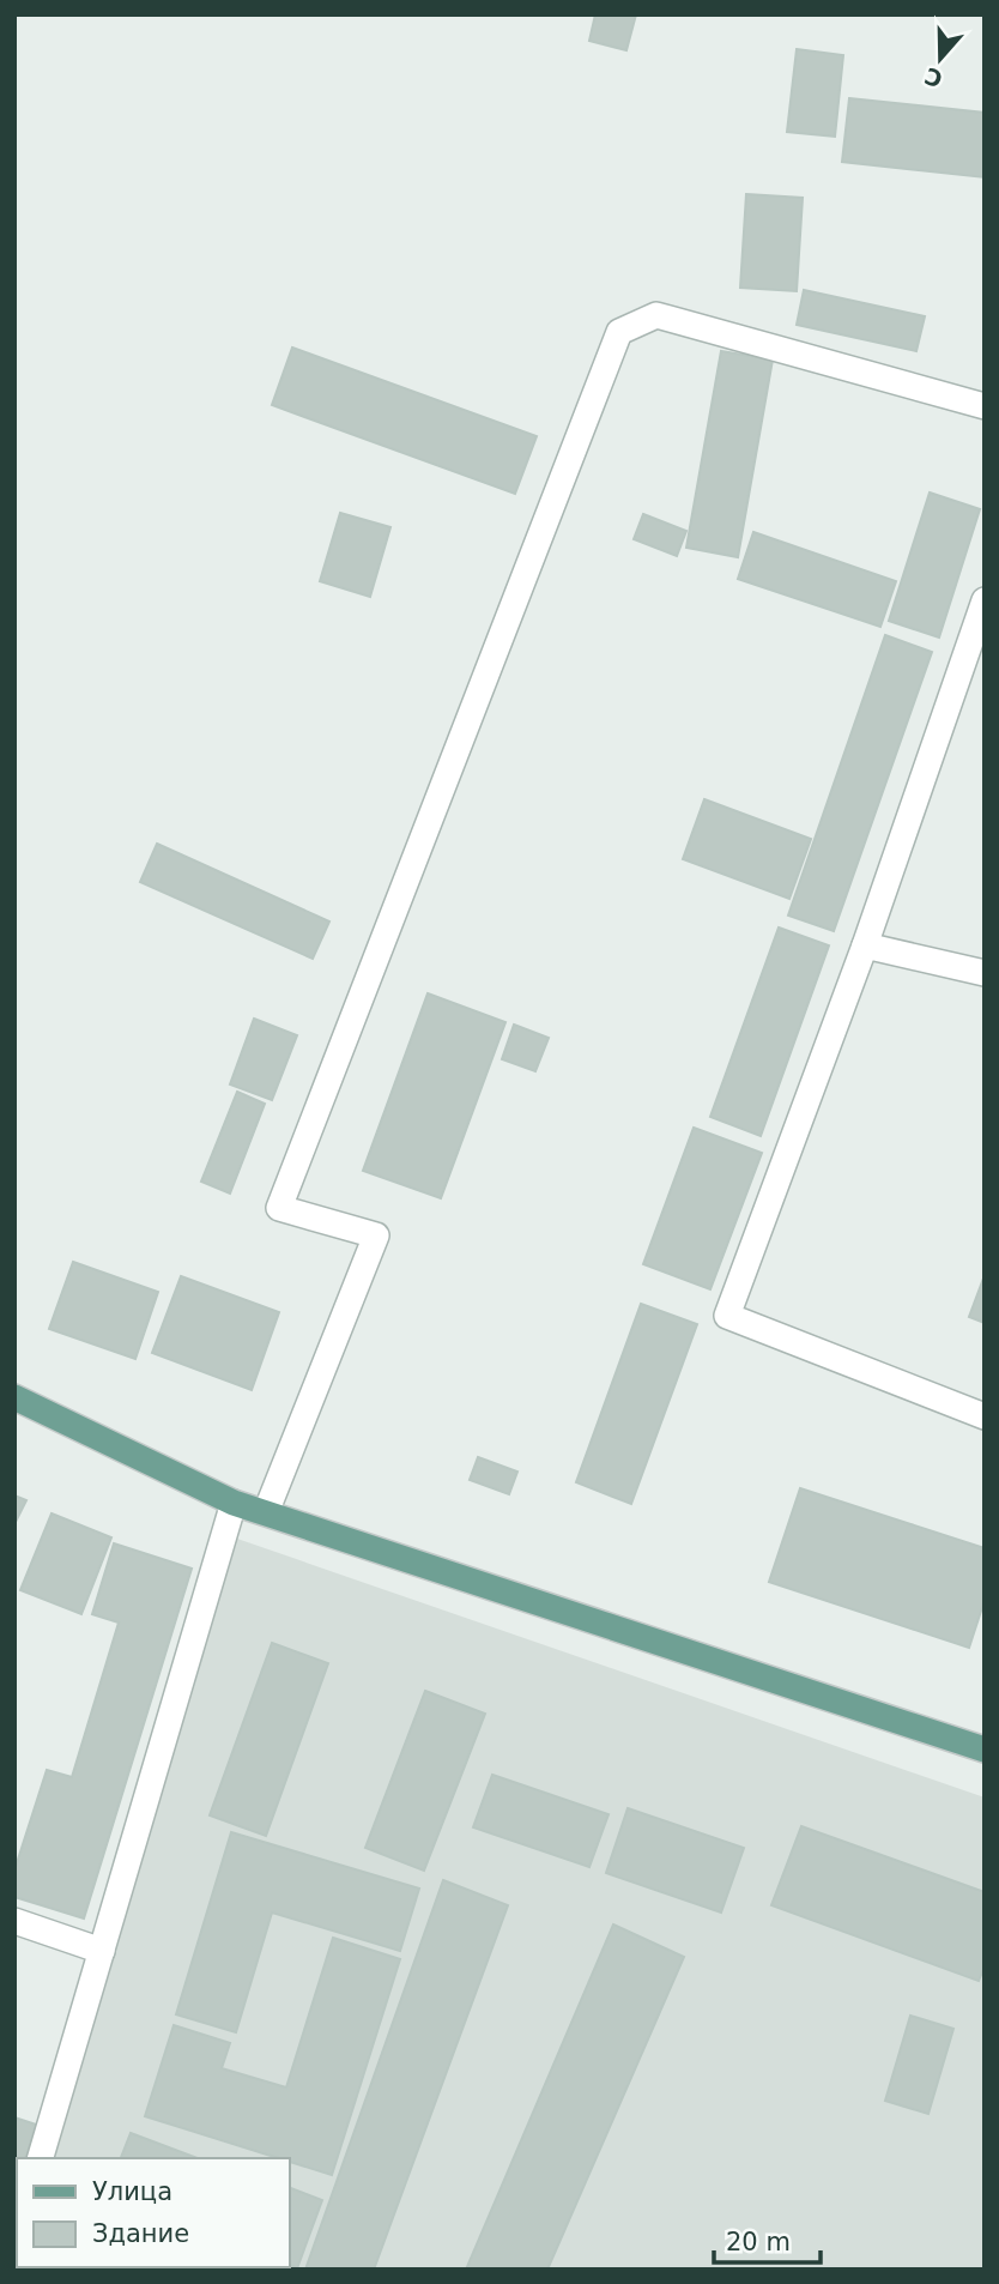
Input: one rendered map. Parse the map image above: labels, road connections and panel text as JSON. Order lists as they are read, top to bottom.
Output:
{
  "legend": ["Улица", "Здание"],
  "scale_bar": "20 m",
  "north": "bottom"
}
